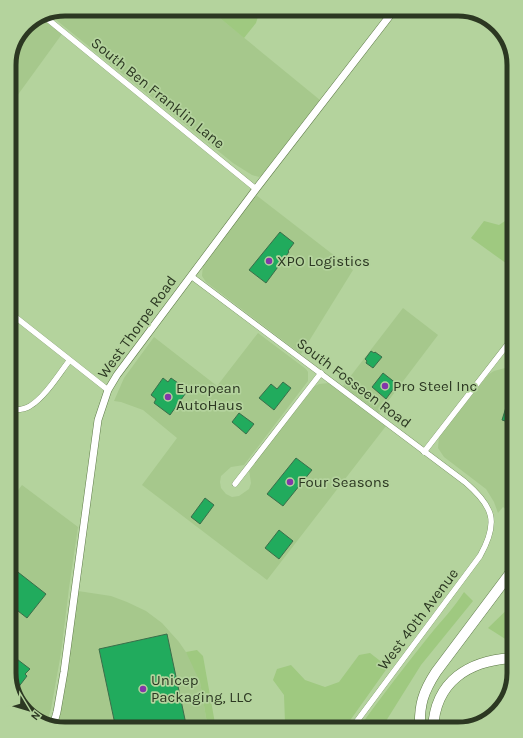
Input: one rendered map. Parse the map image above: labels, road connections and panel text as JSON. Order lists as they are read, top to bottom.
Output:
{
  "streets": {
    "street": [
      "South Ben Franklin Lane",
      "West Thorpe Road",
      "South Fosseen Road",
      "West 40th Avenue"
    ]
  },
  "crossings": [
    ["South Ben Franklin Lane", "West Thorpe Road"],
    ["West Thorpe Road", "South Fosseen Road"],
    ["South Fosseen Road", "West 40th Avenue"]
  ],
  "places": [
    "XPO Logistics",
    "Pro Steel Inc",
    "European AutoHaus",
    "Four Seasons",
    "Unicep Packaging, LLC"
  ],
  "north": "bottom right"
}
